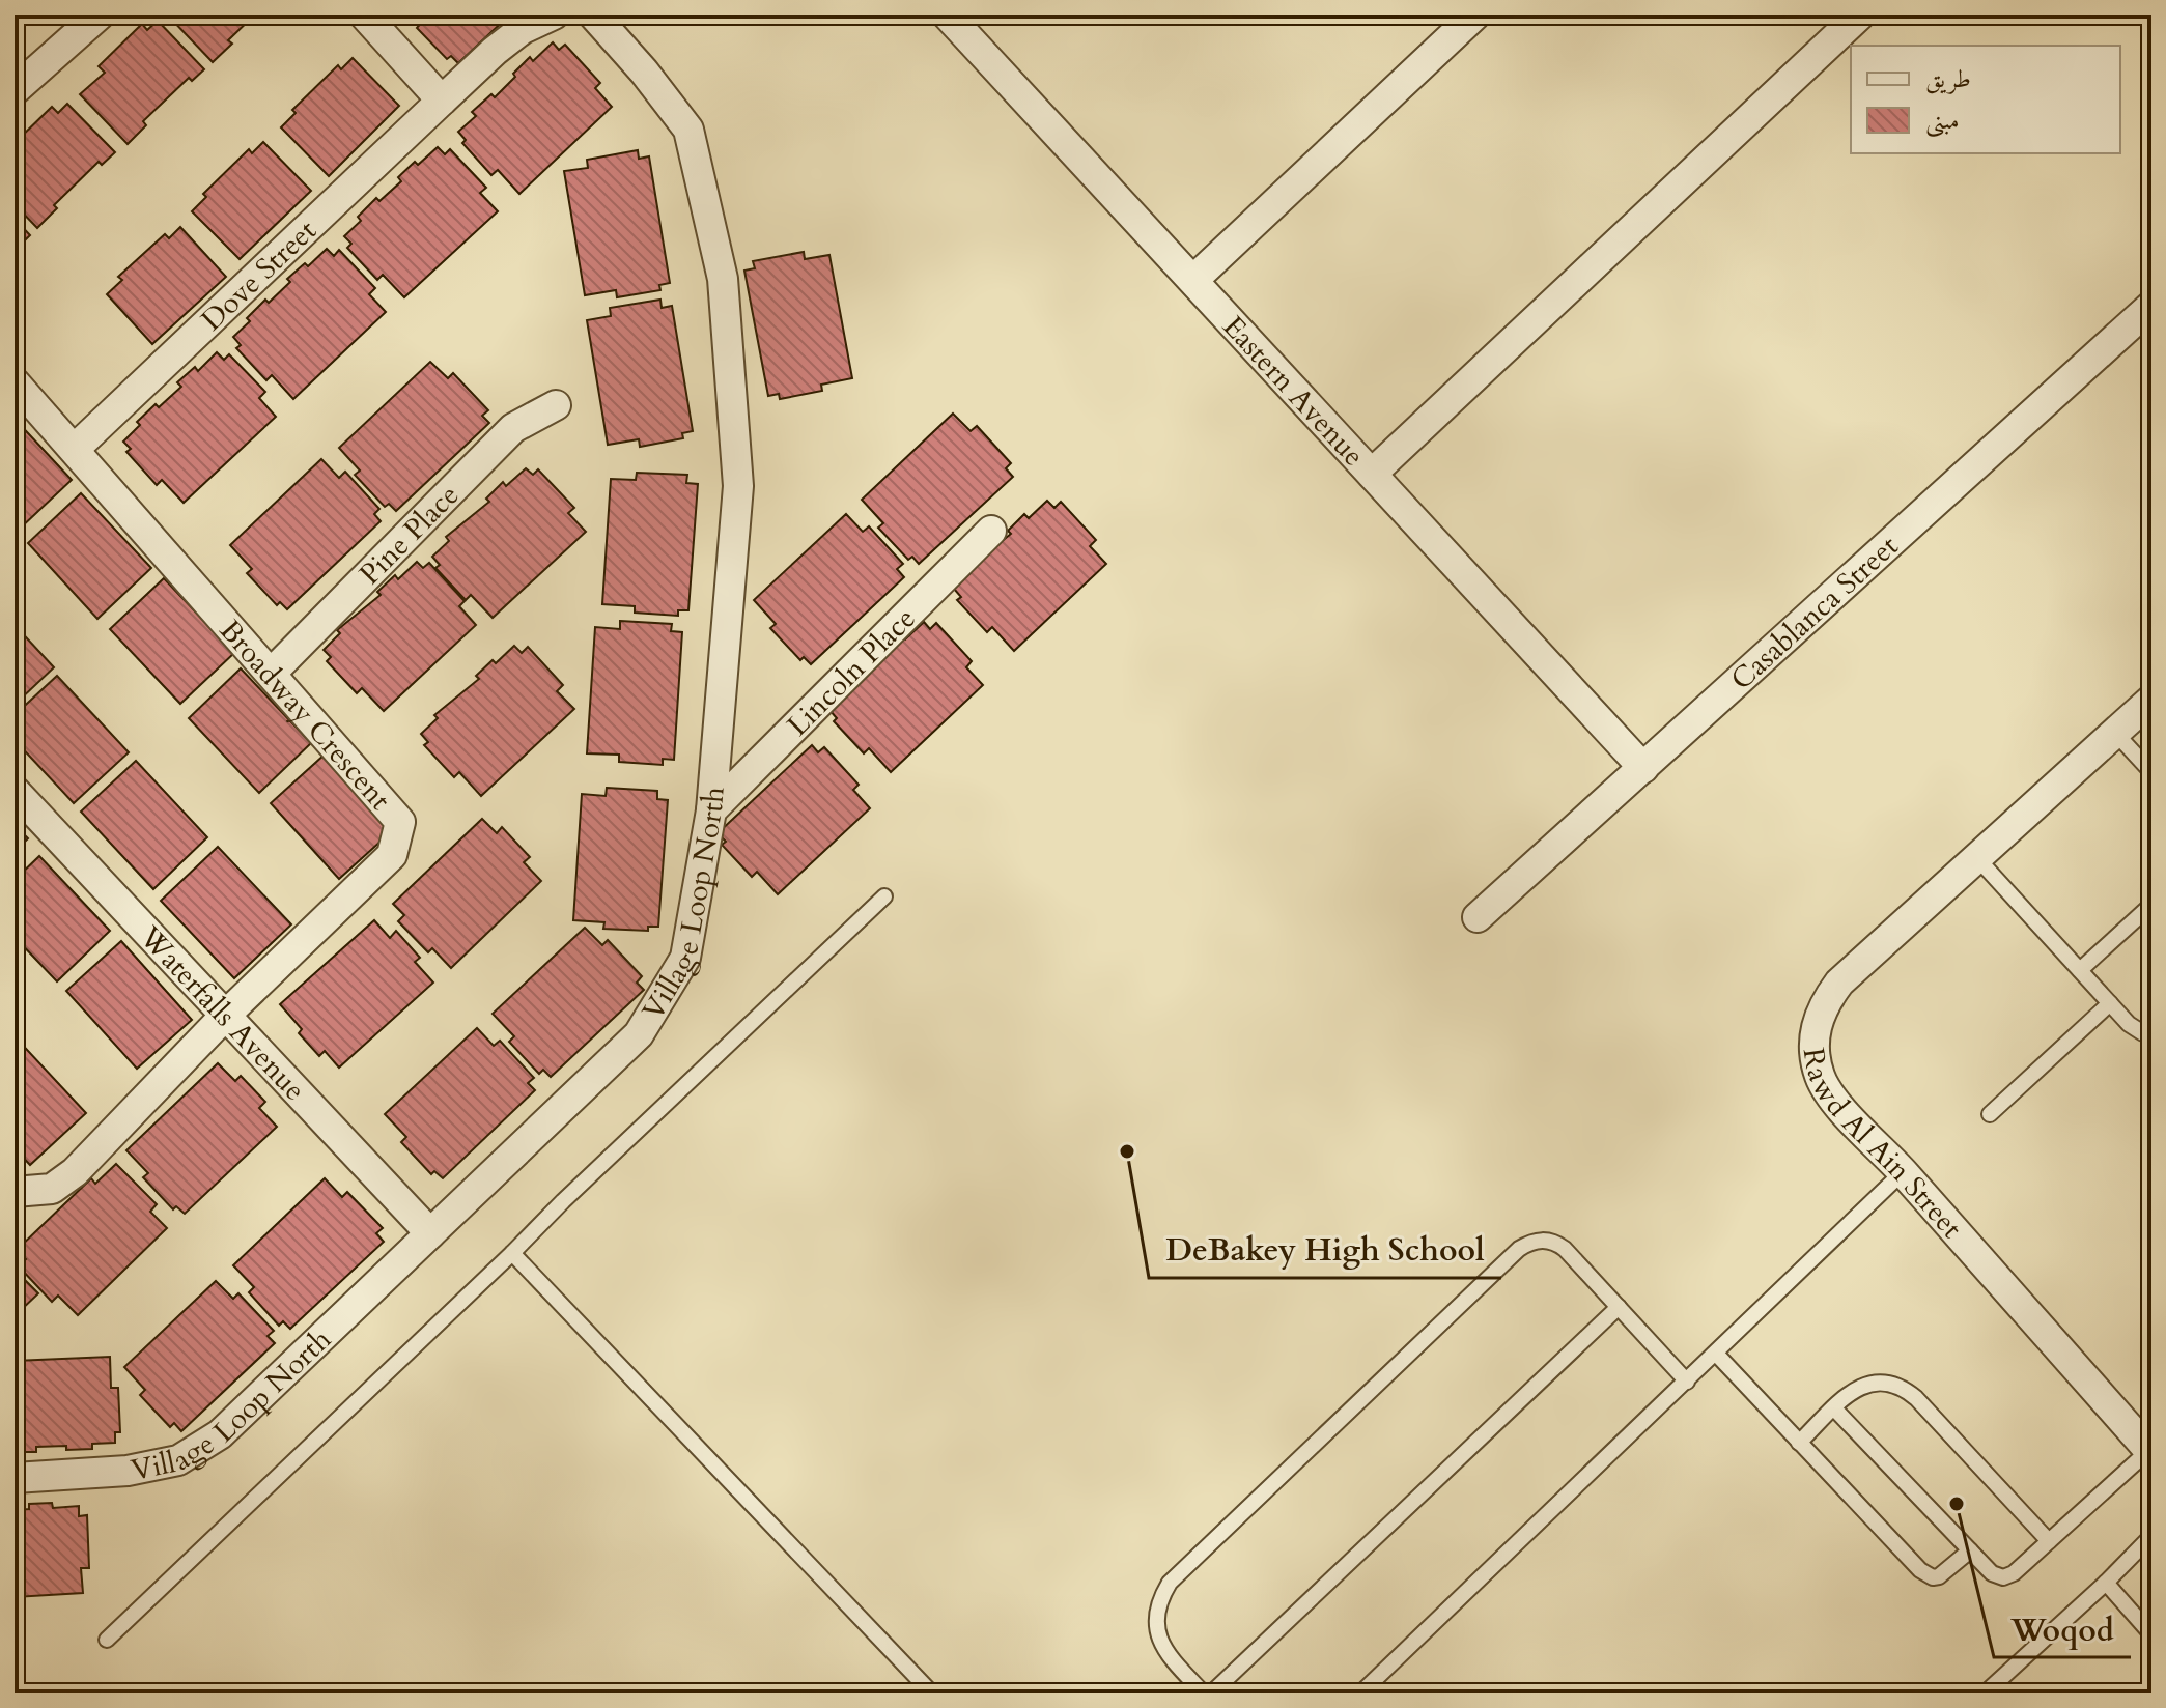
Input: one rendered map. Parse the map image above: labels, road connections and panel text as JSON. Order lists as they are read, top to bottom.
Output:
{
  "streets": {
    "street": [
      "Dove Street",
      "Eastern Avenue",
      "Pine Place",
      "Casablanca Street",
      "Lincoln Place",
      "Broadway Crescent",
      "Village Loop North",
      "Waterfalls Avenue",
      "Rawd Al Ain Street"
    ]
  },
  "crossings": [
    ["Dove Street", "Broadway Crescent"],
    ["Eastern Avenue", "Casablanca Street"],
    ["Pine Place", "Broadway Crescent"],
    ["Lincoln Place", "Village Loop North"],
    ["Broadway Crescent", "Waterfalls Avenue"],
    ["Village Loop North", "Waterfalls Avenue"]
  ],
  "places": ["DeBakey High School", "Woqod"],
  "legend": ["طريق", "مبنى"]
}
